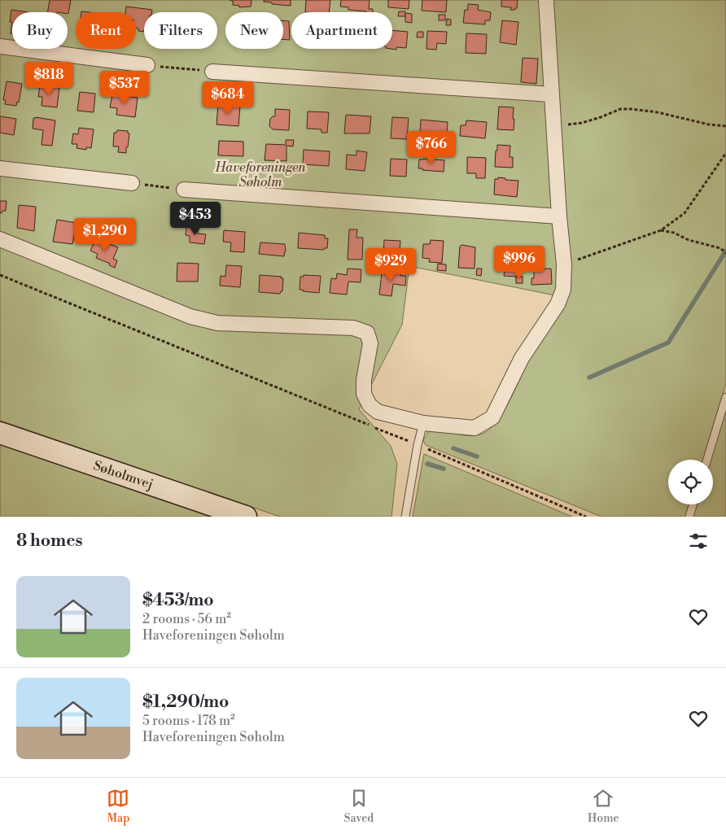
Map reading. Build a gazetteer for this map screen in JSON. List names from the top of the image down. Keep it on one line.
{"streets":{"street":["Søholmvej"]},"parks":["Haveforeningen Søholm"],"page":{"chip":["Buy","Rent","Filters","New","Apartment"],"price":["$818","$537","$684","$766","$453","$1,290","$996","$929"],"heading":"8 homes","list":[{"name":"$453/mo","note":"2 rooms · 56 m² · Haveforeningen Søholm"},{"name":"$1,290/mo","note":"5 rooms · 178 m² · Haveforeningen Søholm"}],"tabs":["Map","Saved","Home"]}}
